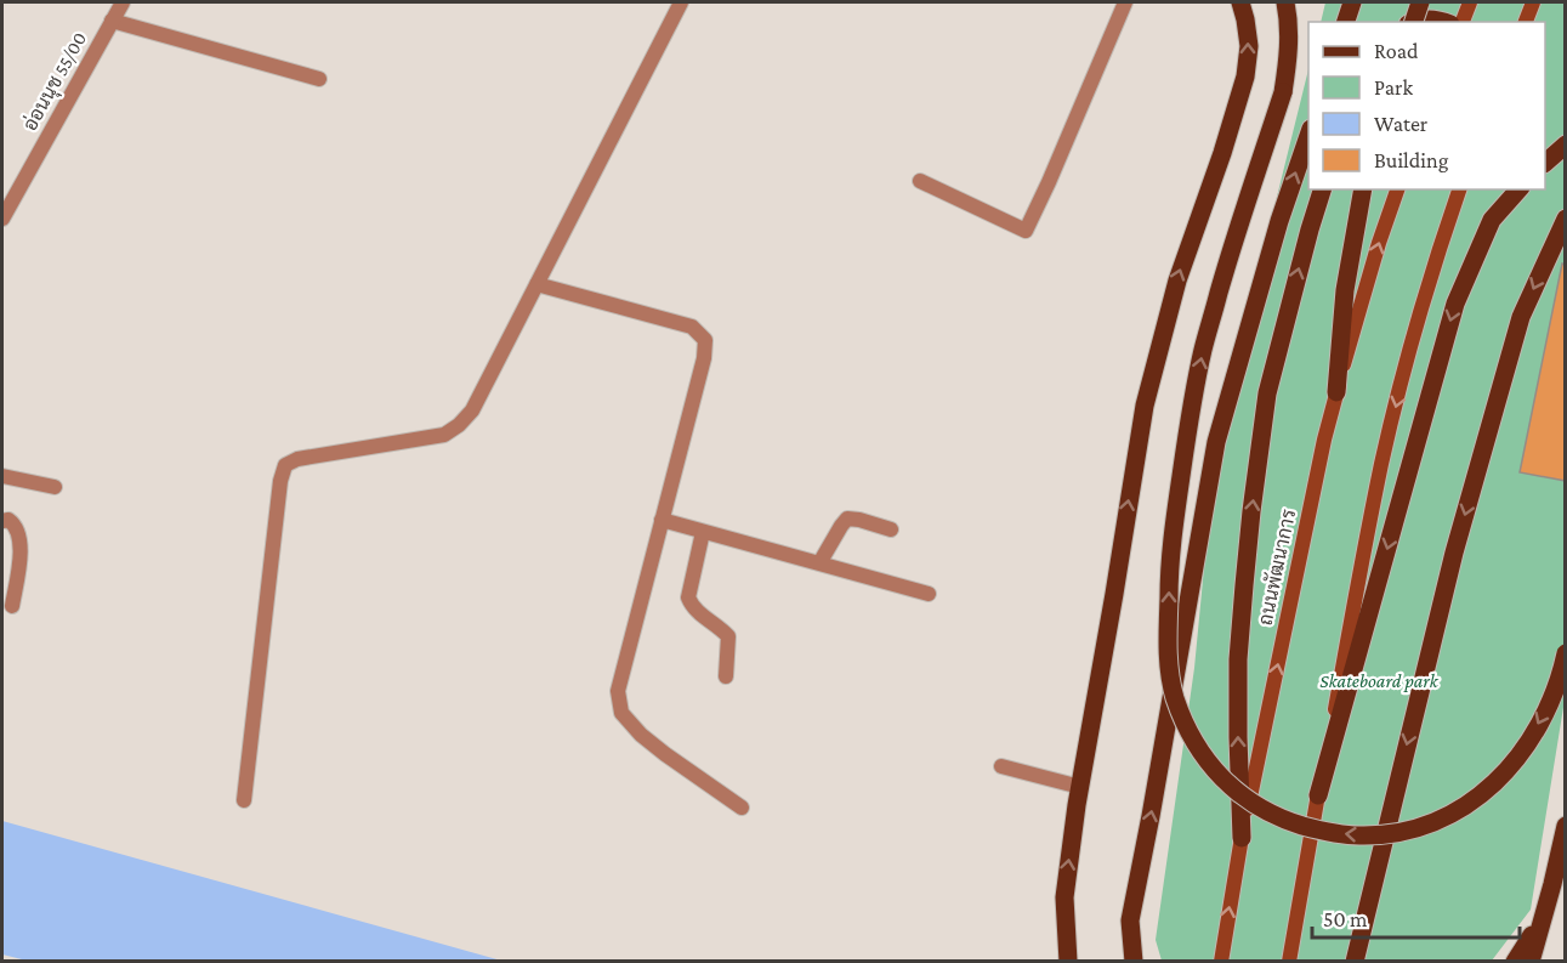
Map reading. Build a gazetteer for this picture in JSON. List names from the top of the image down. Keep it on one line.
{"streets":{"main road":["ถนนพัฒนาการ"],"street":["อ่อนนุช 55/00"]},"parks":["Skateboard park"],"legend":["Road","Park","Water","Building"],"scale_bar":"50 m"}
